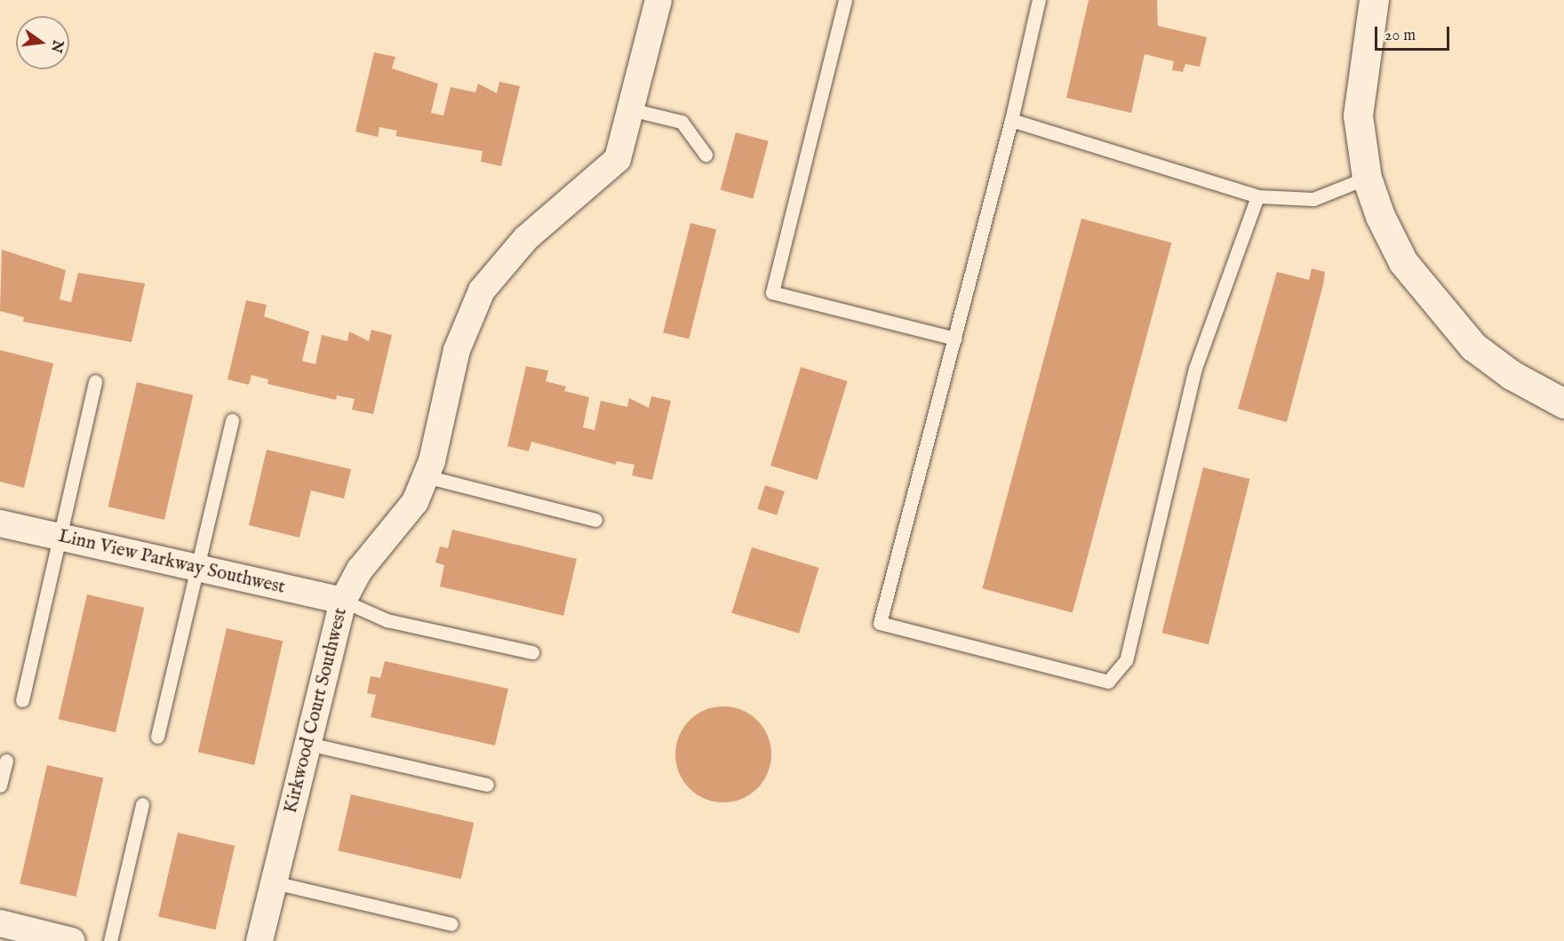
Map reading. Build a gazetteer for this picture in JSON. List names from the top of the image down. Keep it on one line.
{"streets":{"street":["Linn View Parkway Southwest","Kirkwood Court Southwest"]},"crossings":[["Linn View Parkway Southwest","Kirkwood Court Southwest"]],"scale_bar":"20 m","north":"right"}
